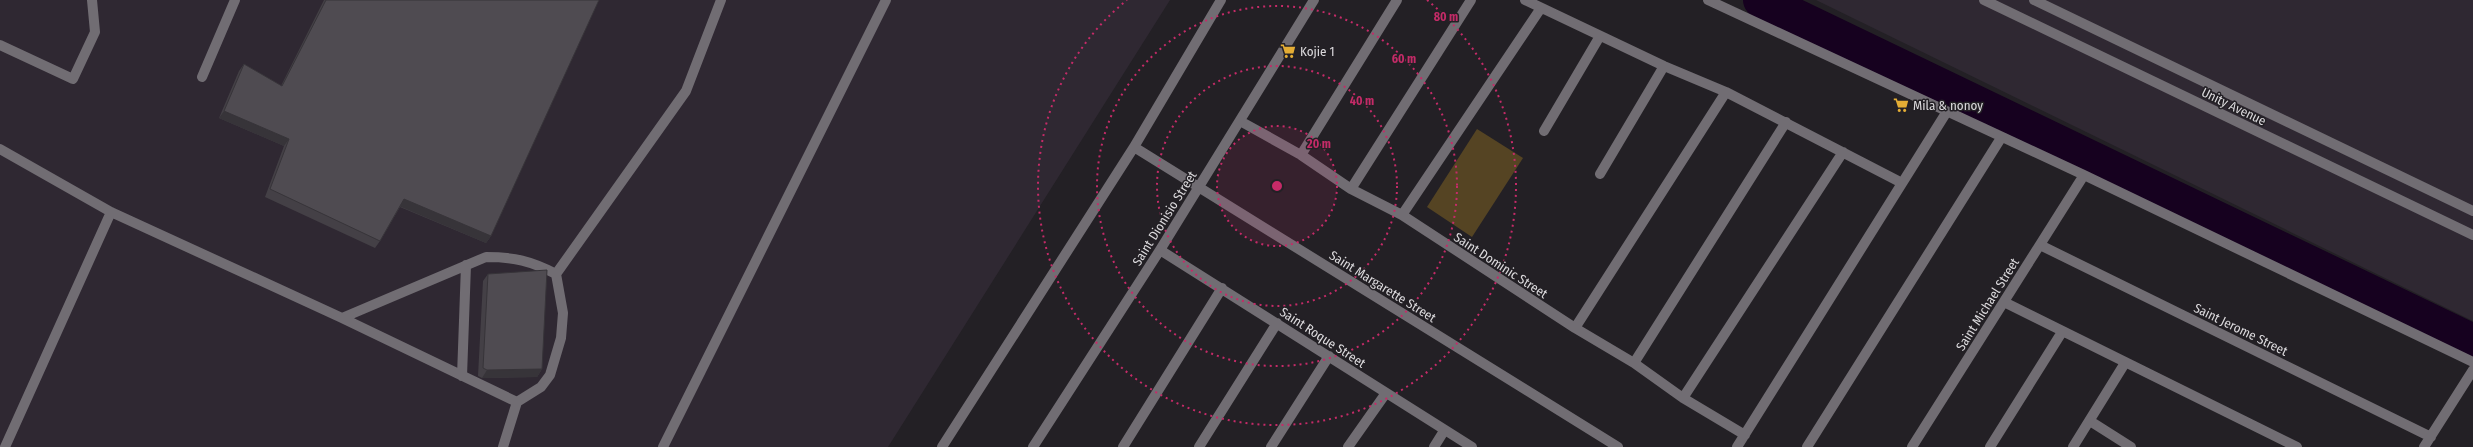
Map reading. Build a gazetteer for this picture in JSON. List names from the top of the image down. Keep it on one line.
{"streets":{"street":["Unity Avenue","Saint Dionisio Street","Saint Dominic Street","Saint Margarette Street","Saint Michael Street","Saint Jerome Street","Saint Roque Street"]},"crossings":[["Saint Dionisio Street","Saint Dominic Street"],["Saint Dionisio Street","Saint Margarette Street"],["Saint Dionisio Street","Saint Roque Street"],["Saint Michael Street","Saint Jerome Street"]],"places":{"supermarket":["Kojie 1","Mila & nonoy"]},"rings":["80 m","60 m","40 m","20 m"]}
